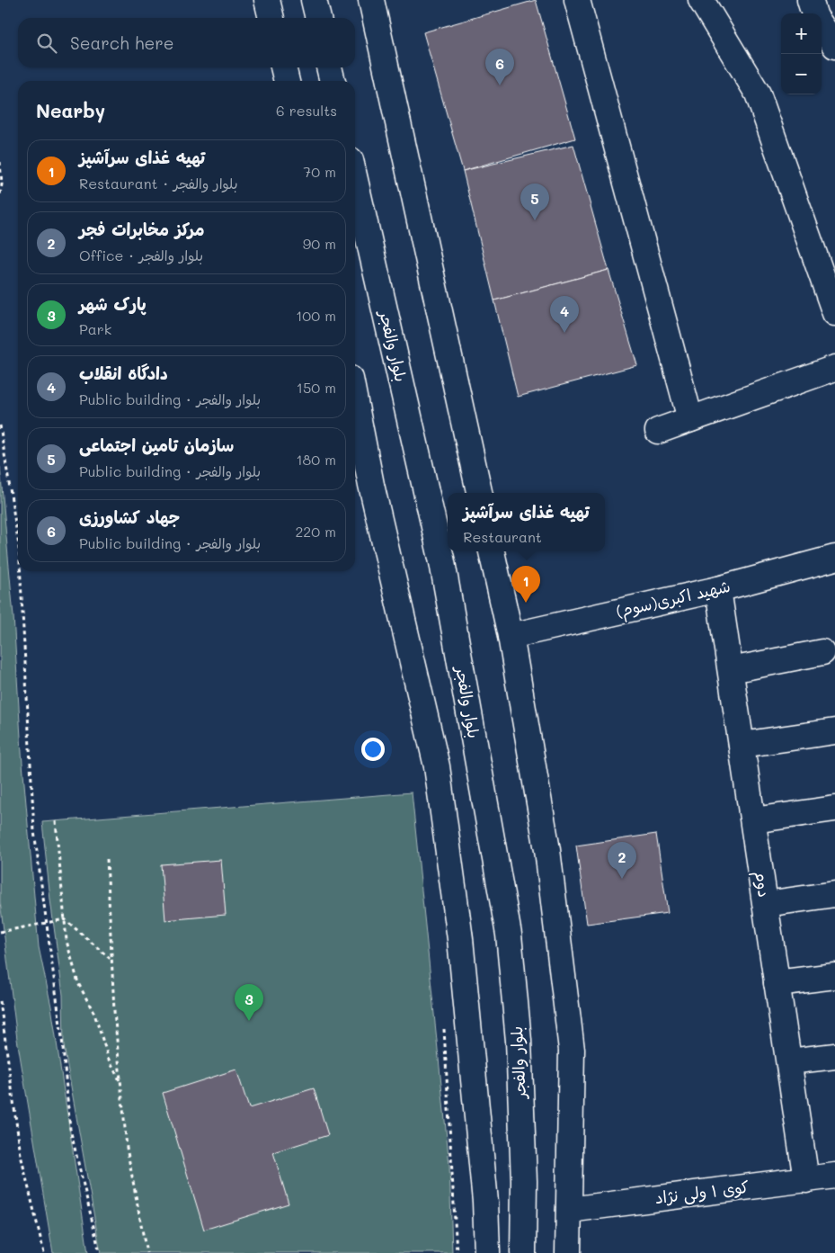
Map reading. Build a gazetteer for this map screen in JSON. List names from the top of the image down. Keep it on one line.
{"streets":{"main road":["بلوار والفجر","شهید اکبری(سوم)","دوم","کوی ۱ ولی نژاد"]},"crossings":[["شهید اکبری(سوم)","دوم"],["دوم","کوی ۱ ولی نژاد"]],"page":{"map_buttons":["+","−"],"search":"Search here","pins":["6","5","4","1","2","3"],"heading":["Nearby","6 results"],"list":[{"mark":"1","name":"تهیه غذای سرآشپز","note":"Restaurant · بلوار والفجر","value":"70 m"},{"mark":"2","name":"مرکز مخابرات فجر","note":"Office · بلوار والفجر","value":"90 m"},{"mark":"3","name":"پارک شهر","note":"Park","value":"100 m"},{"mark":"4","name":"دادگاه انقلاب","note":"Public building · بلوار والفجر","value":"150 m"},{"mark":"5","name":"سازمان تامین اجتماعی","note":"Public building · بلوار والفجر","value":"180 m"},{"mark":"6","name":"جهاد کشاورزی","note":"Public building · بلوار والفجر","value":"220 m"}],"popup":["تهیه غذای سرآشپز","Restaurant"]}}
